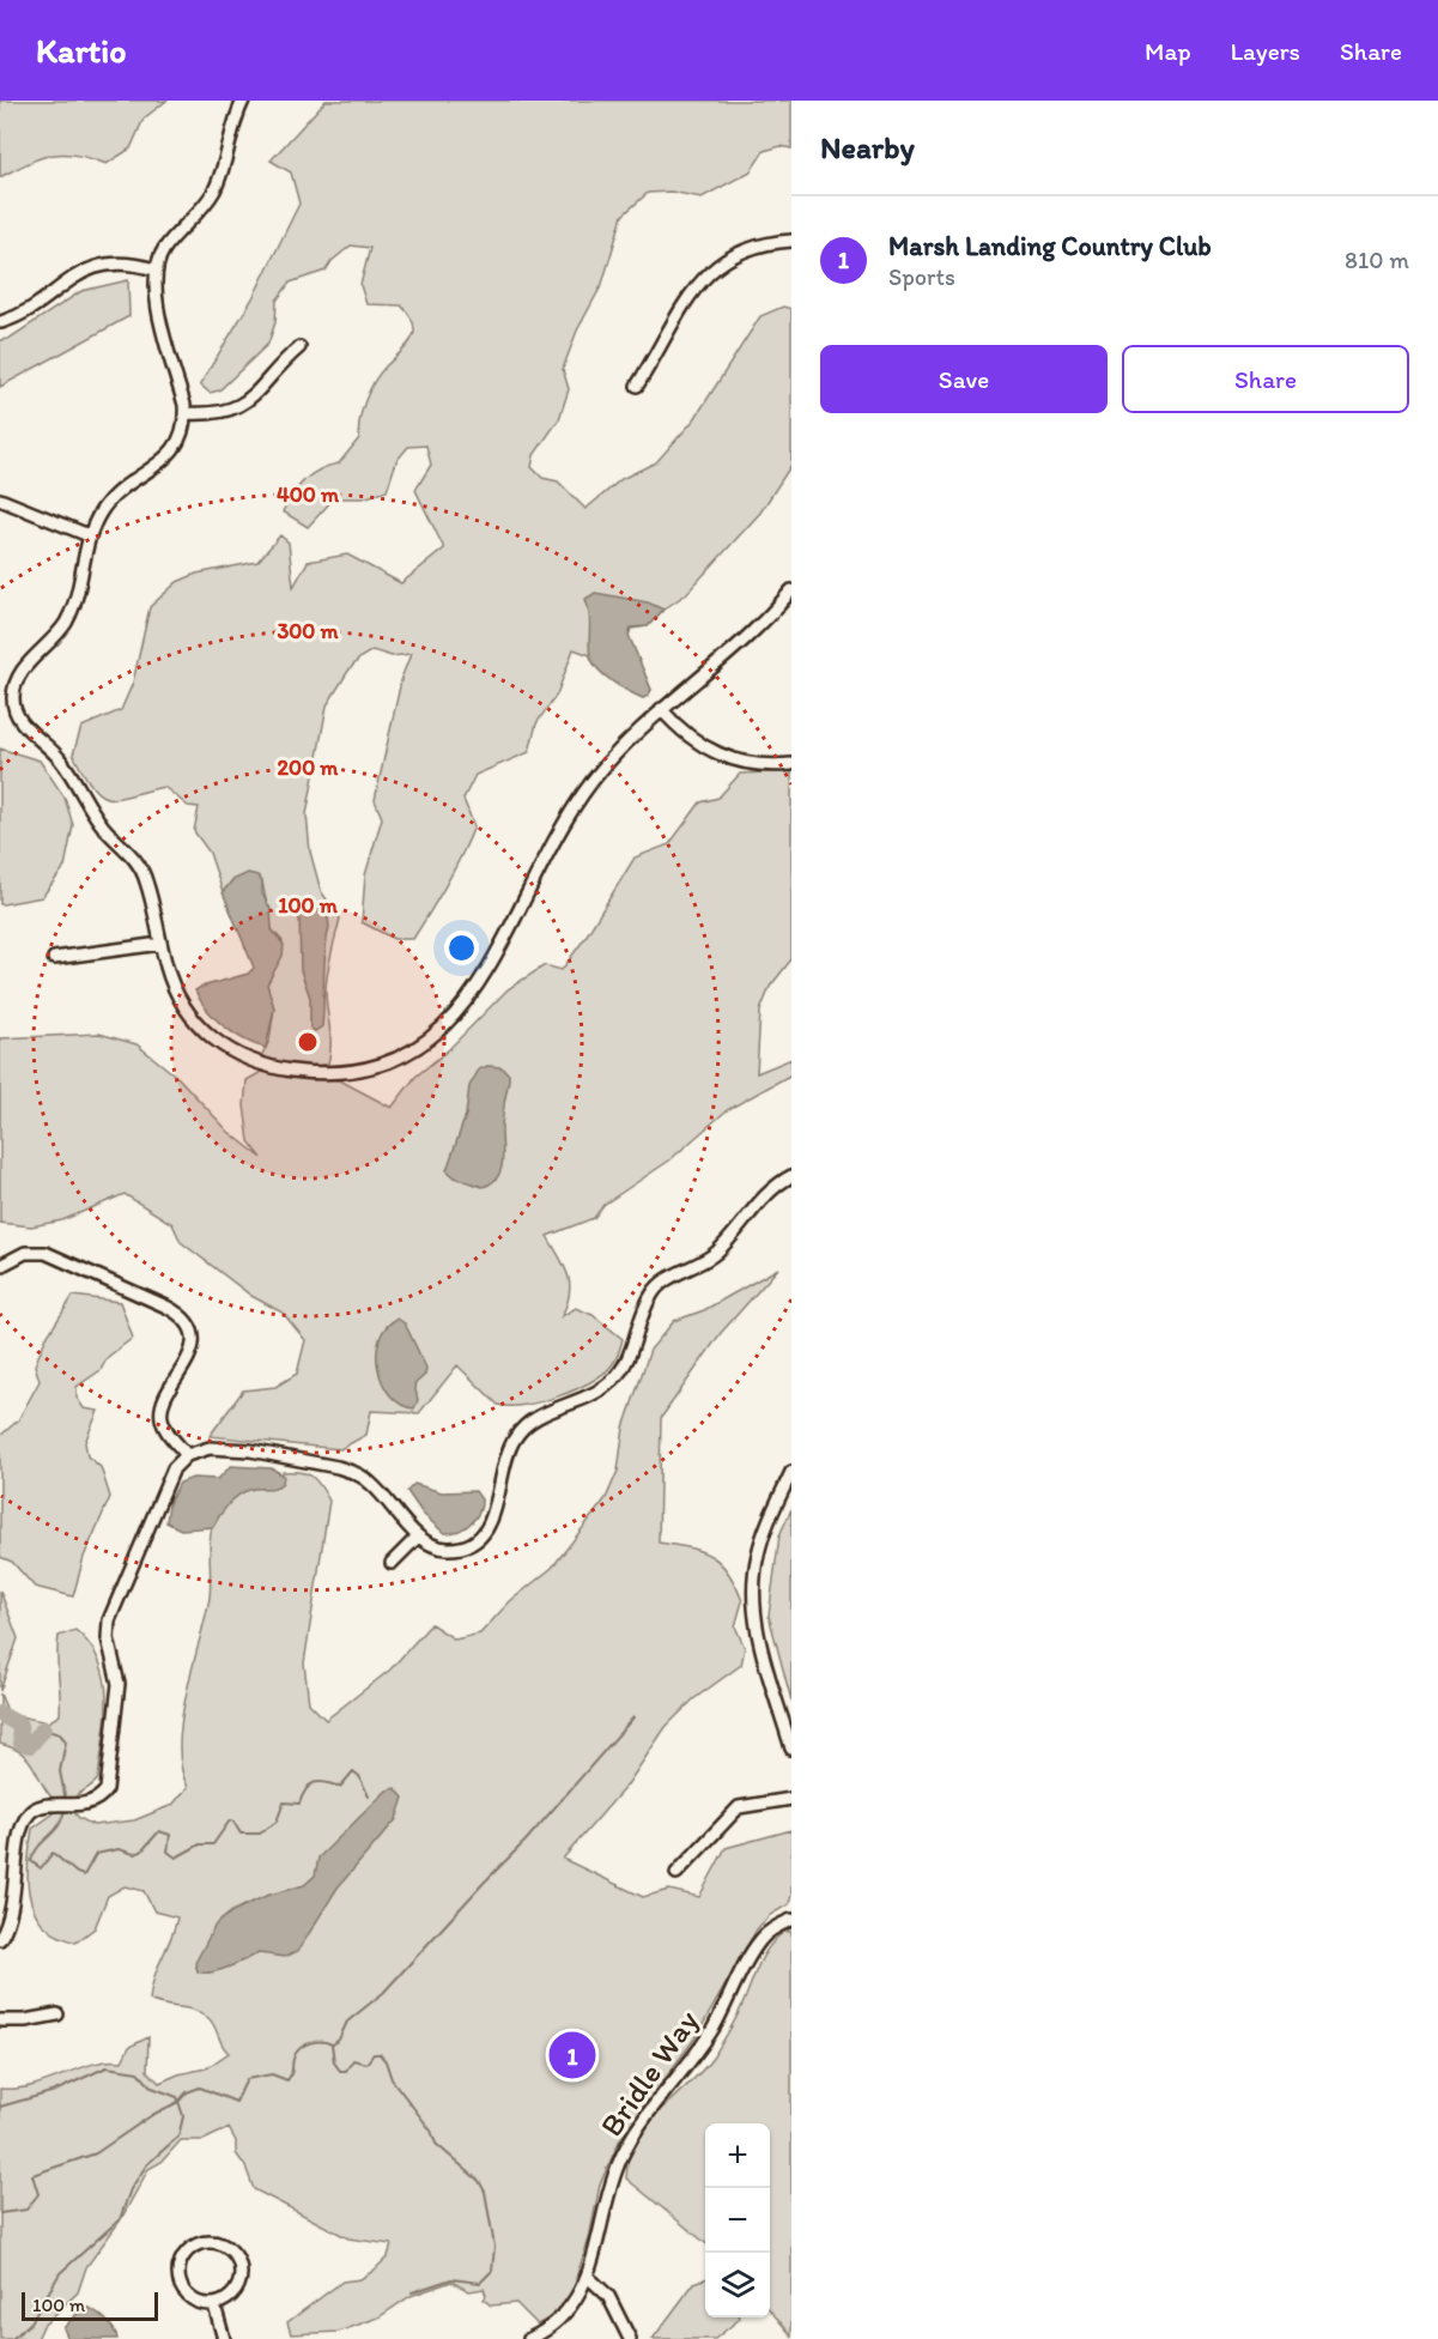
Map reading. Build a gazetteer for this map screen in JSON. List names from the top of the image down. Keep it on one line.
{"streets":{"street":["Bridle Way"]},"scale_bar":"100 m","page":{"header":"Kartio","nav":["Map","Layers","Share"],"heading":"Nearby","list":[{"mark":"1","name":"Marsh Landing Country Club","note":"Sports","value":"810 m"}],"buttons":["Save","Share"],"pins":"1","map_buttons":["+","−"],"scale":"100 m"},"rings":["400 m","300 m","200 m","100 m"]}
